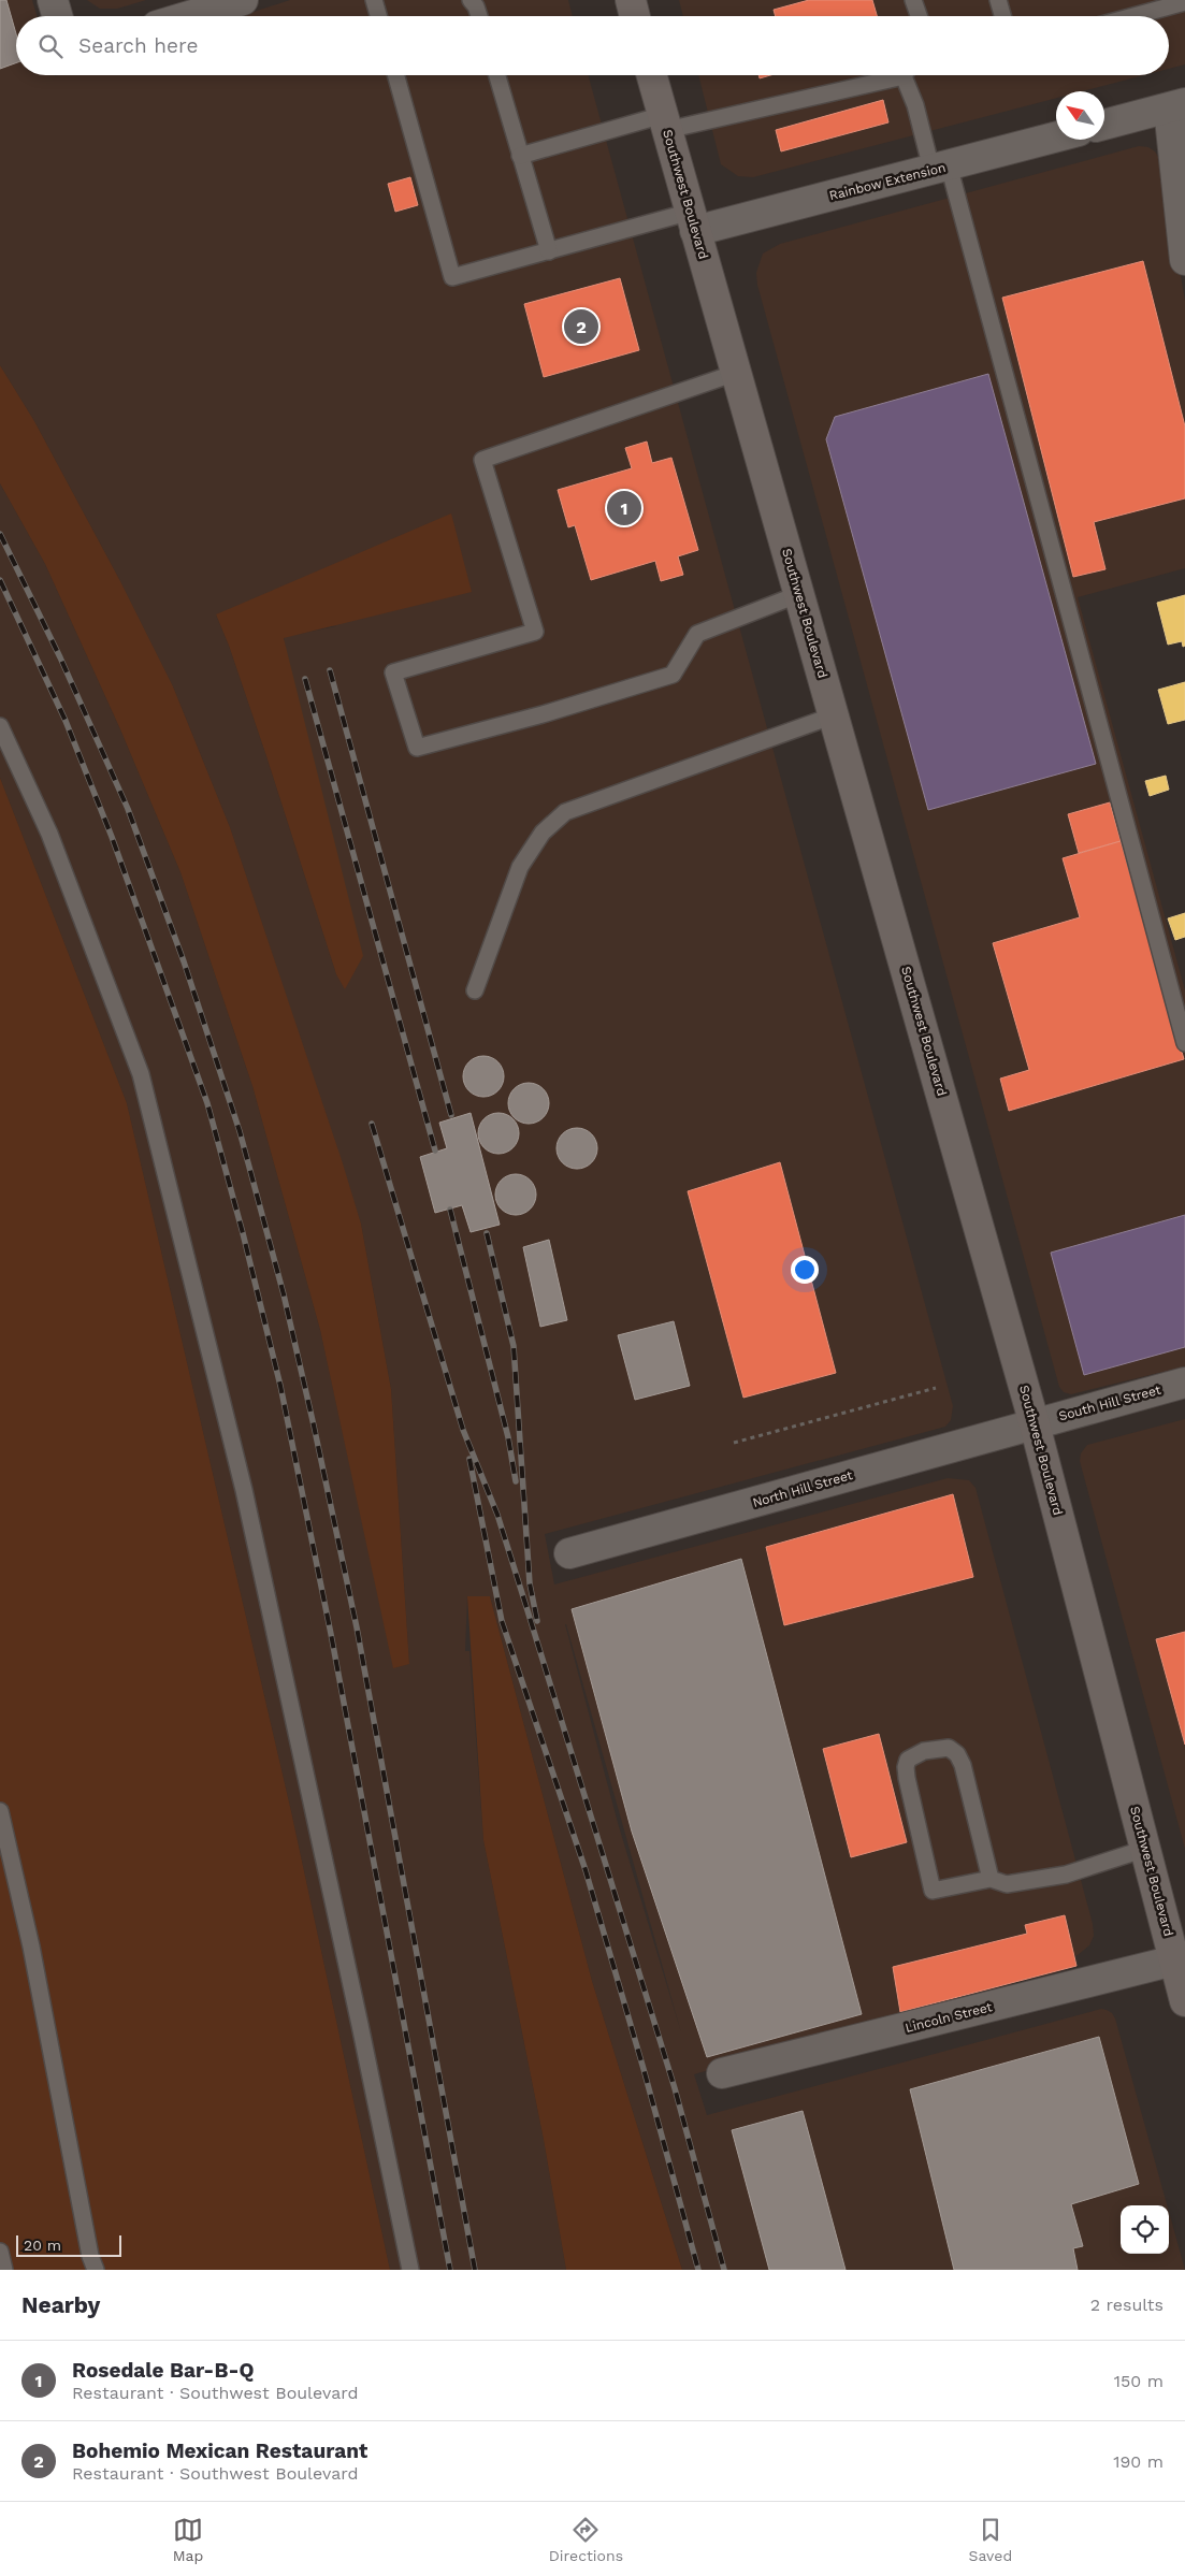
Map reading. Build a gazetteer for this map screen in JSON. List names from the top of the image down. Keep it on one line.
{"streets":{"main road":["Southwest Boulevard"],"street":["Rainbow Extension","South Hill Street","North Hill Street","Lincoln Street"]},"crossings":[["Rainbow Extension","Southwest Boulevard"],["Southwest Boulevard","South Hill Street"],["Southwest Boulevard","North Hill Street"],["Southwest Boulevard","Lincoln Street"],["South Hill Street","North Hill Street"]],"scale_bar":"20 m","north":"top left","page":{"search":"Search here","pins":["2","1"],"scale":"20 m","heading":["Nearby","2 results"],"list":[{"mark":"1","name":"Rosedale Bar-B-Q","note":"Restaurant · Southwest Boulevard","value":"150 m"},{"mark":"2","name":"Bohemio Mexican Restaurant","note":"Restaurant · Southwest Boulevard","value":"190 m"}],"nav":["Map","Directions","Saved"]}}
